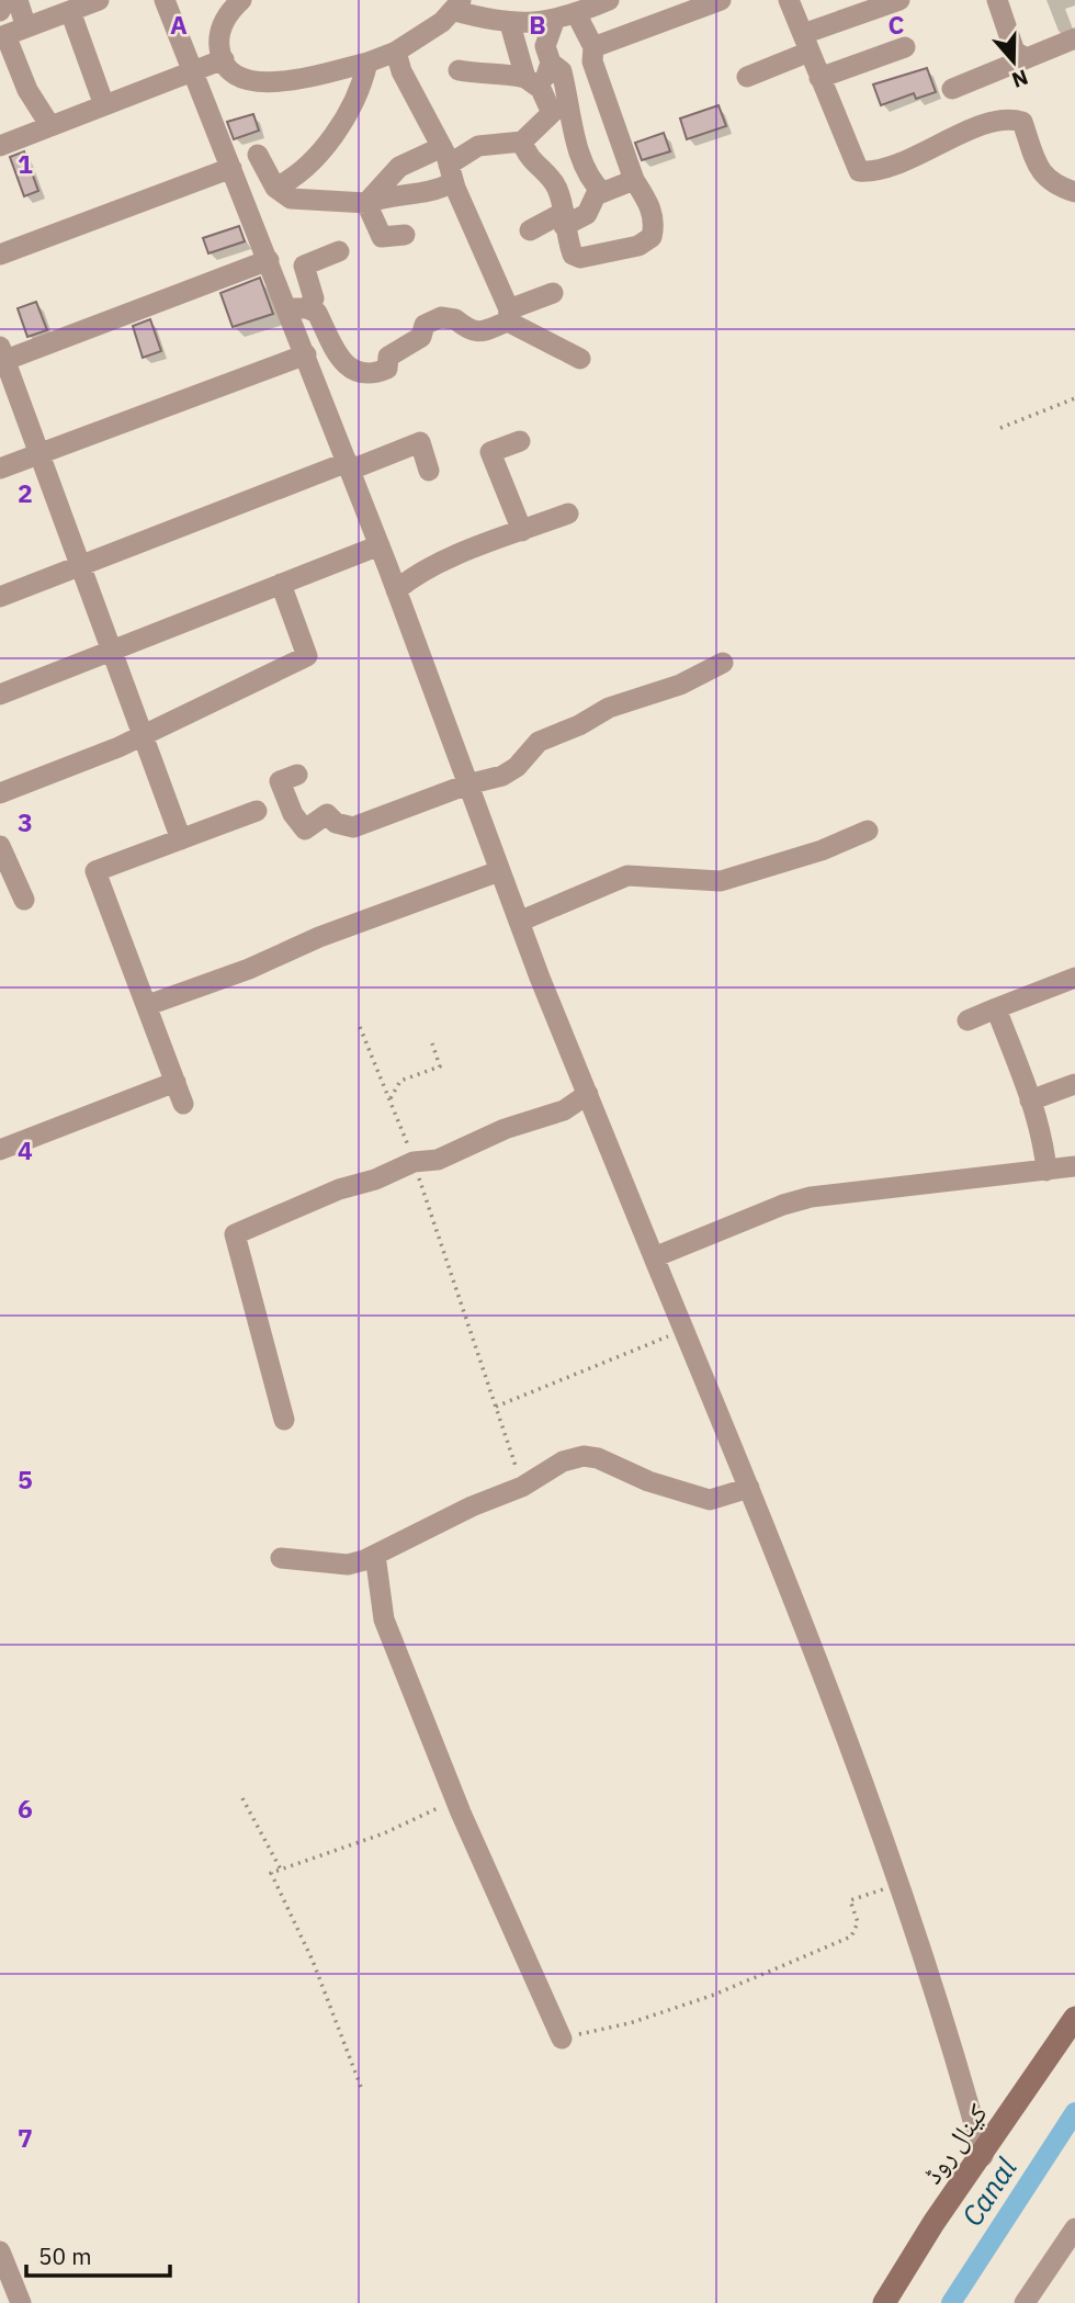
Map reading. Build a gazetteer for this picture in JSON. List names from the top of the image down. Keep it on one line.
{"streets":{"street":["کینال روڈ"]},"water":["Canal"],"scale_bar":"50 m","north":"bottom","grid":{"columns":["A","B","C"],"rows":["1","2","3","4","5","6","7"]}}
